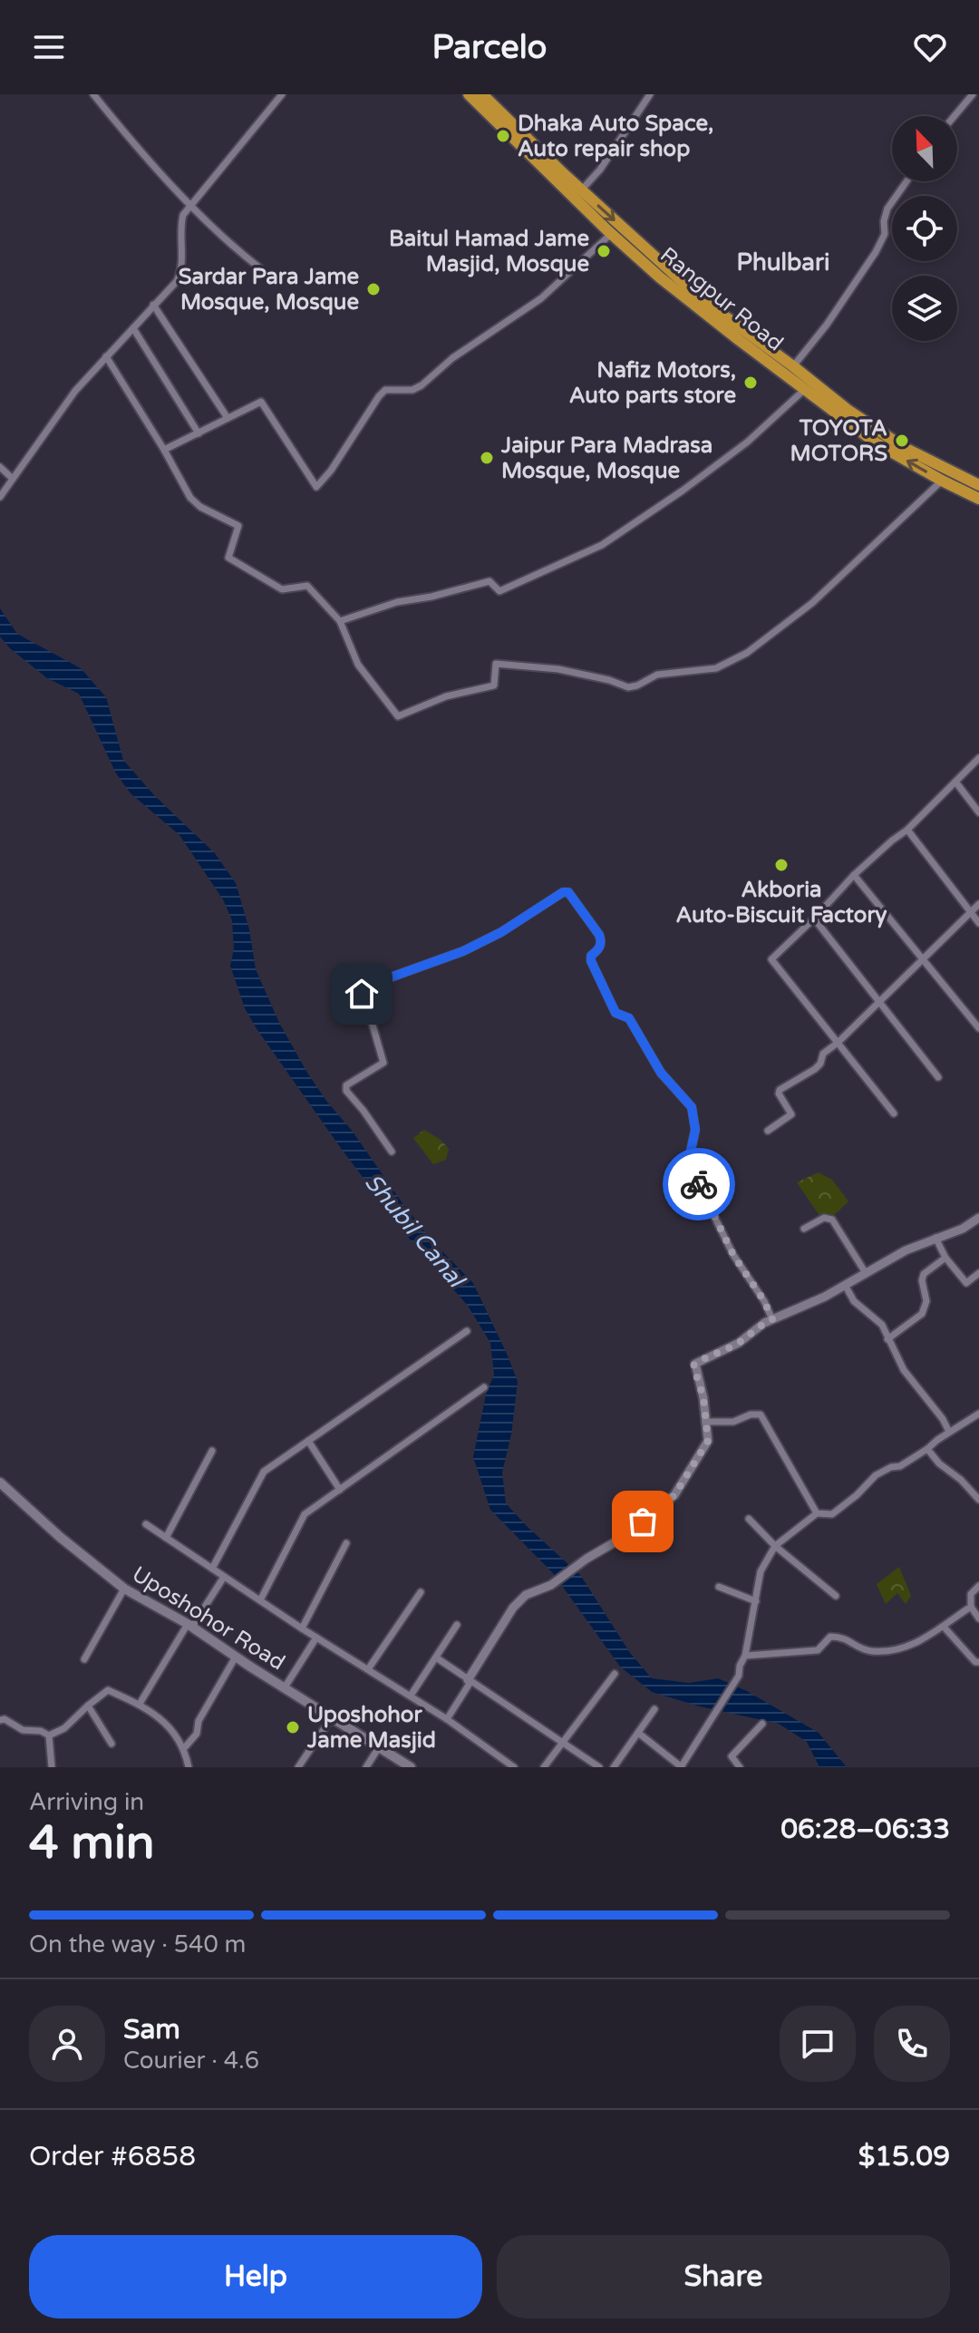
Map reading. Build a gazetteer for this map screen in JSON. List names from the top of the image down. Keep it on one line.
{"streets":{"highway":["Rangpur Road"],"main road":["Uposhohor Road"]},"districts":["Phulbari"],"water":["Shubil Canal"],"places":["Dhaka Auto Space, Auto repair shop","Baitul Hamad Jame Masjid, Mosque","Sardar Para Jame Mosque, Mosque","Nafiz Motors, Auto parts store","TOYOTA MOTORS","Jaipur Para Madrasa Mosque, Mosque","Akboria Auto-Biscuit Factory","Uposhohor Jame Masjid"],"north":"top left","page":{"header":"Parcelo","heading":["4 min","Arriving in","06:28–06:33"],"panel":["Sam","Courier · 4.6","Order #6858","$15.09"],"bar":"On the way · 540 m","buttons":["Help","Share"]}}
